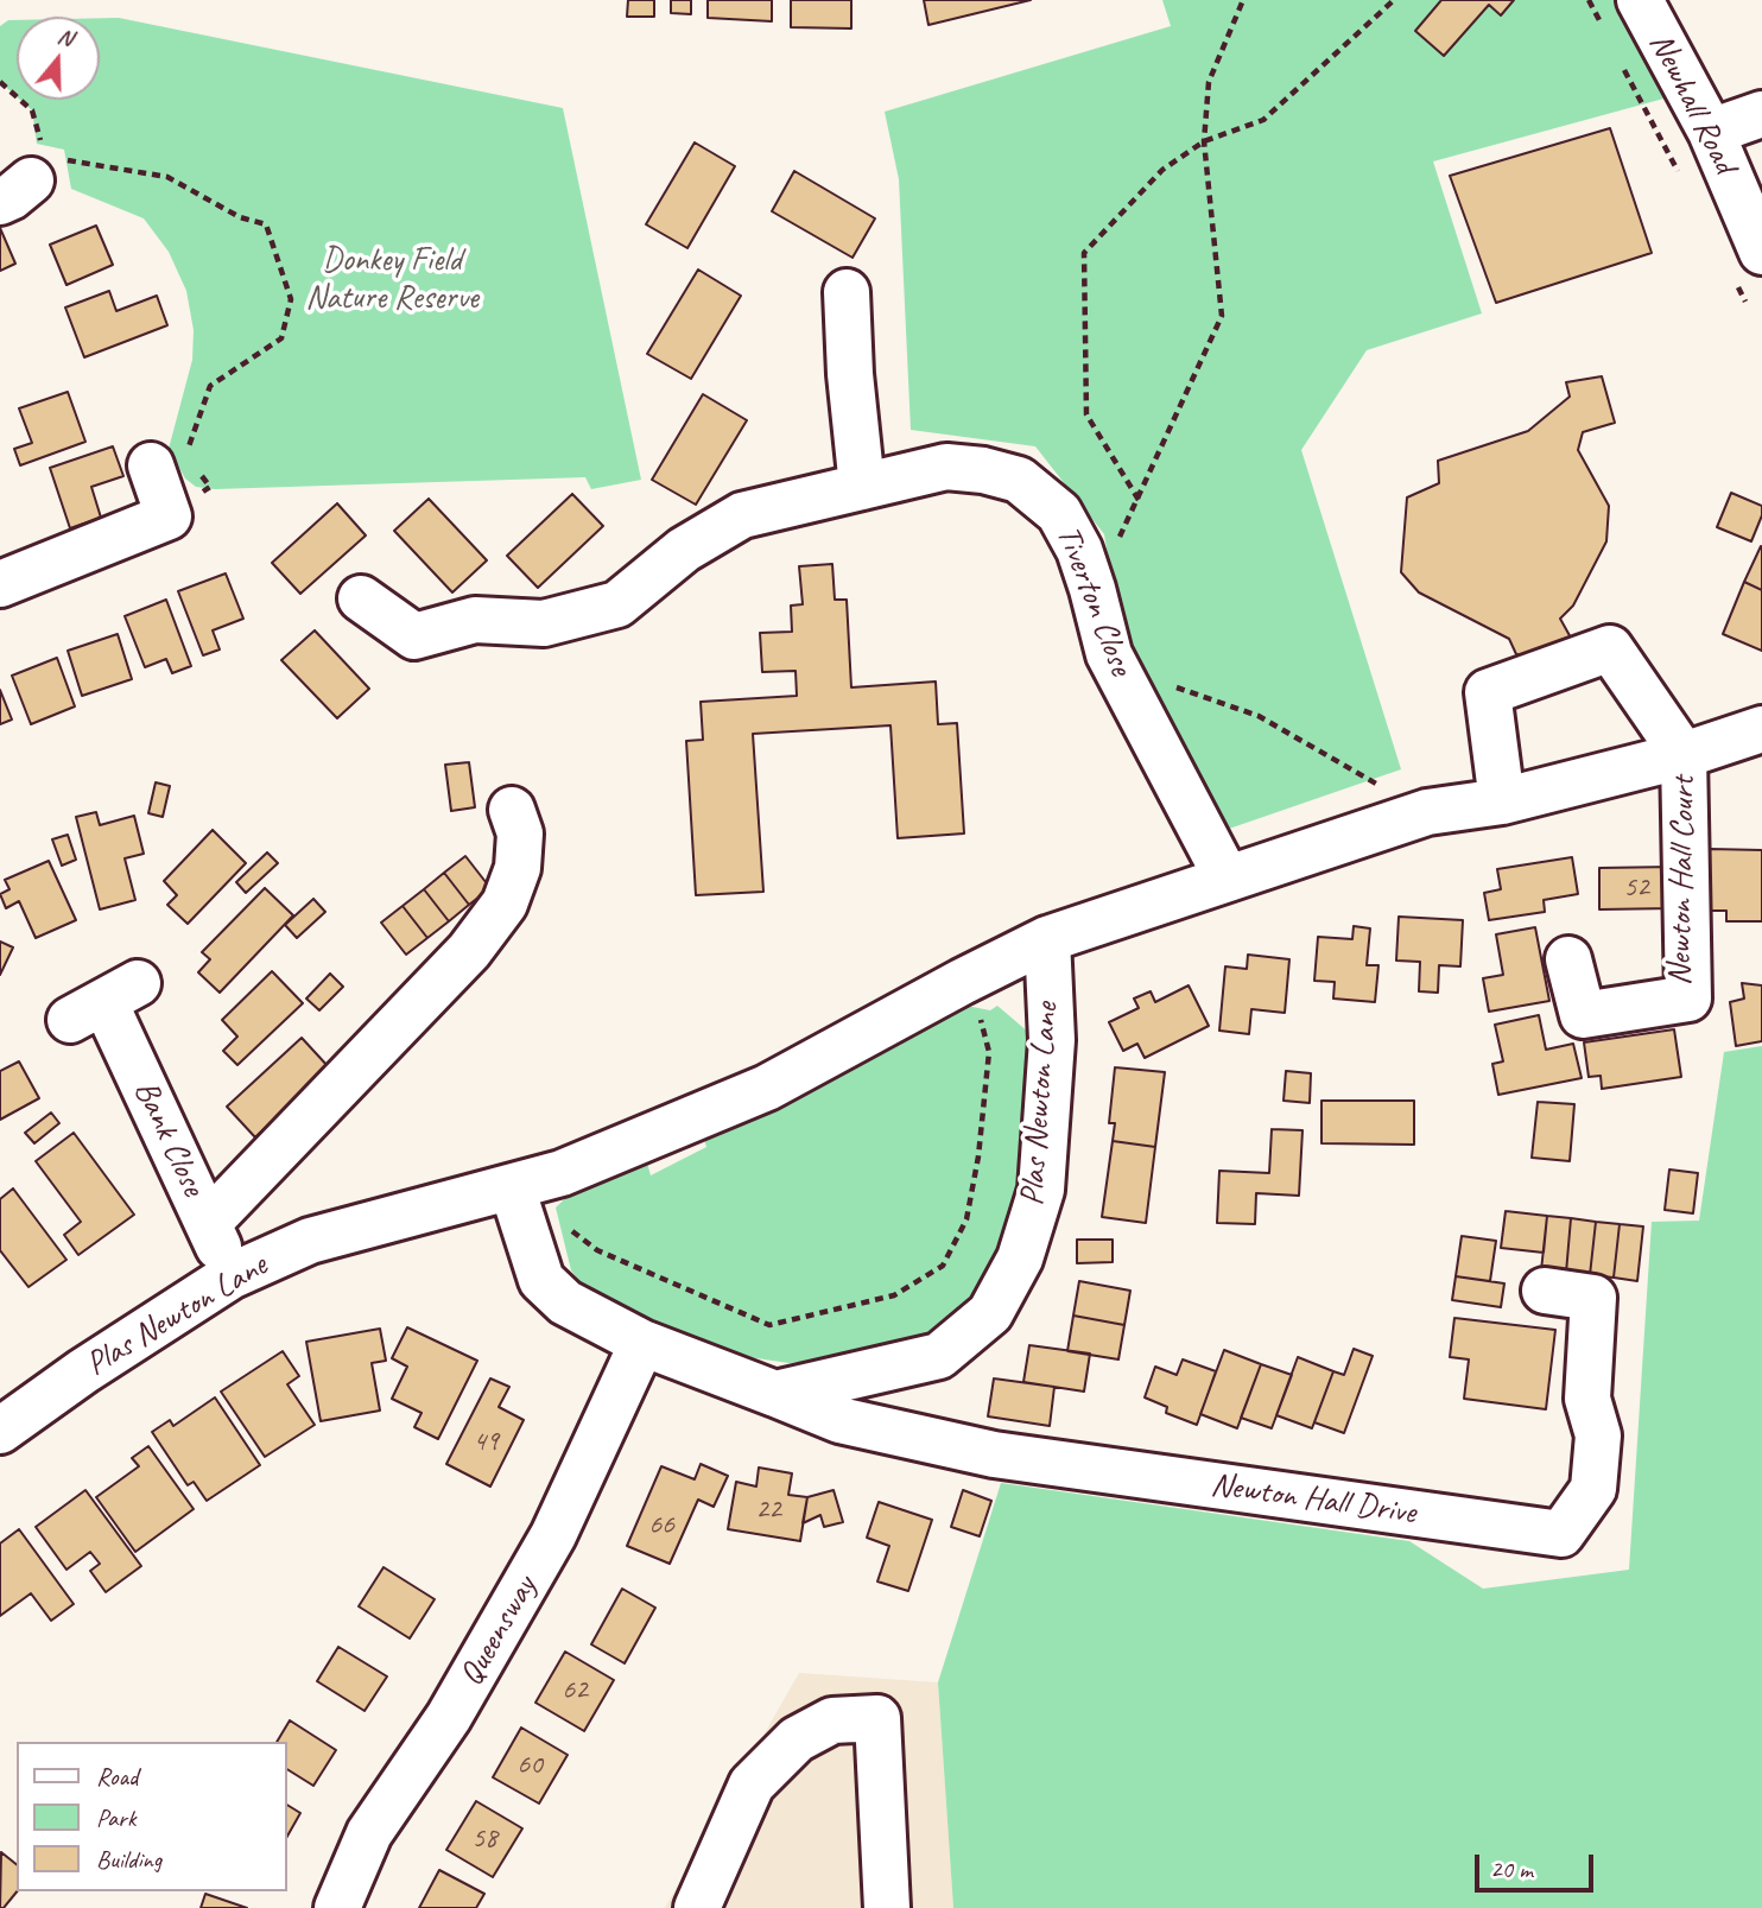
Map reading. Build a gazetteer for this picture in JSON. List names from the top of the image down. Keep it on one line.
{"streets":{"street":["Newhall Road","Tiverton Close","Newton Hall Court","Plas Newton Lane","Bank Close","Newton Hall Drive","Queensway"]},"crossings":[["Tiverton Close","Plas Newton Lane"],["Newton Hall Court","Plas Newton Lane"],["Plas Newton Lane","Bank Close"],["Plas Newton Lane","Newton Hall Drive"]],"parks":["Donkey Field Nature Reserve"],"house_numbers":["52","49","22","66","62","60","58"],"legend":["Road","Park","Building"],"scale_bar":"20 m","north":"top"}
